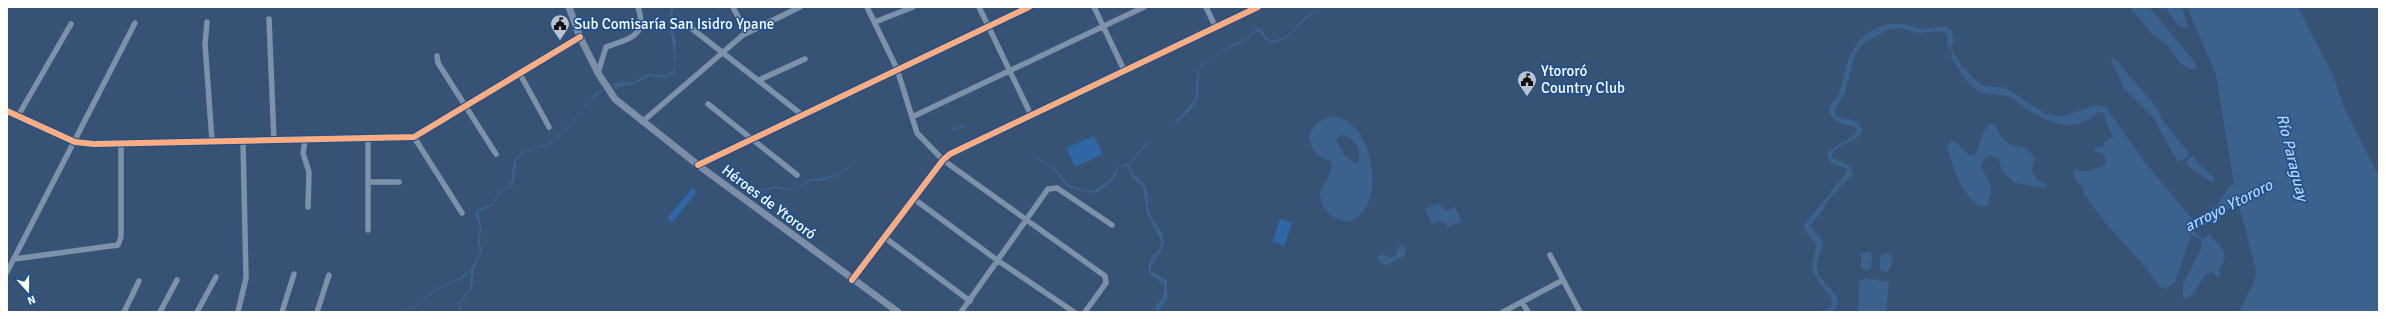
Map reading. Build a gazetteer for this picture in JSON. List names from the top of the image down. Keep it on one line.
{"streets":{"main road":["Héroes de Ytororó"]},"water":["Río Paraguay","arroyo Ytororo"],"places":{"public building":["Sub Comisaría San Isidro Ypane","Ytororó Country Club"]},"north":"bottom"}
